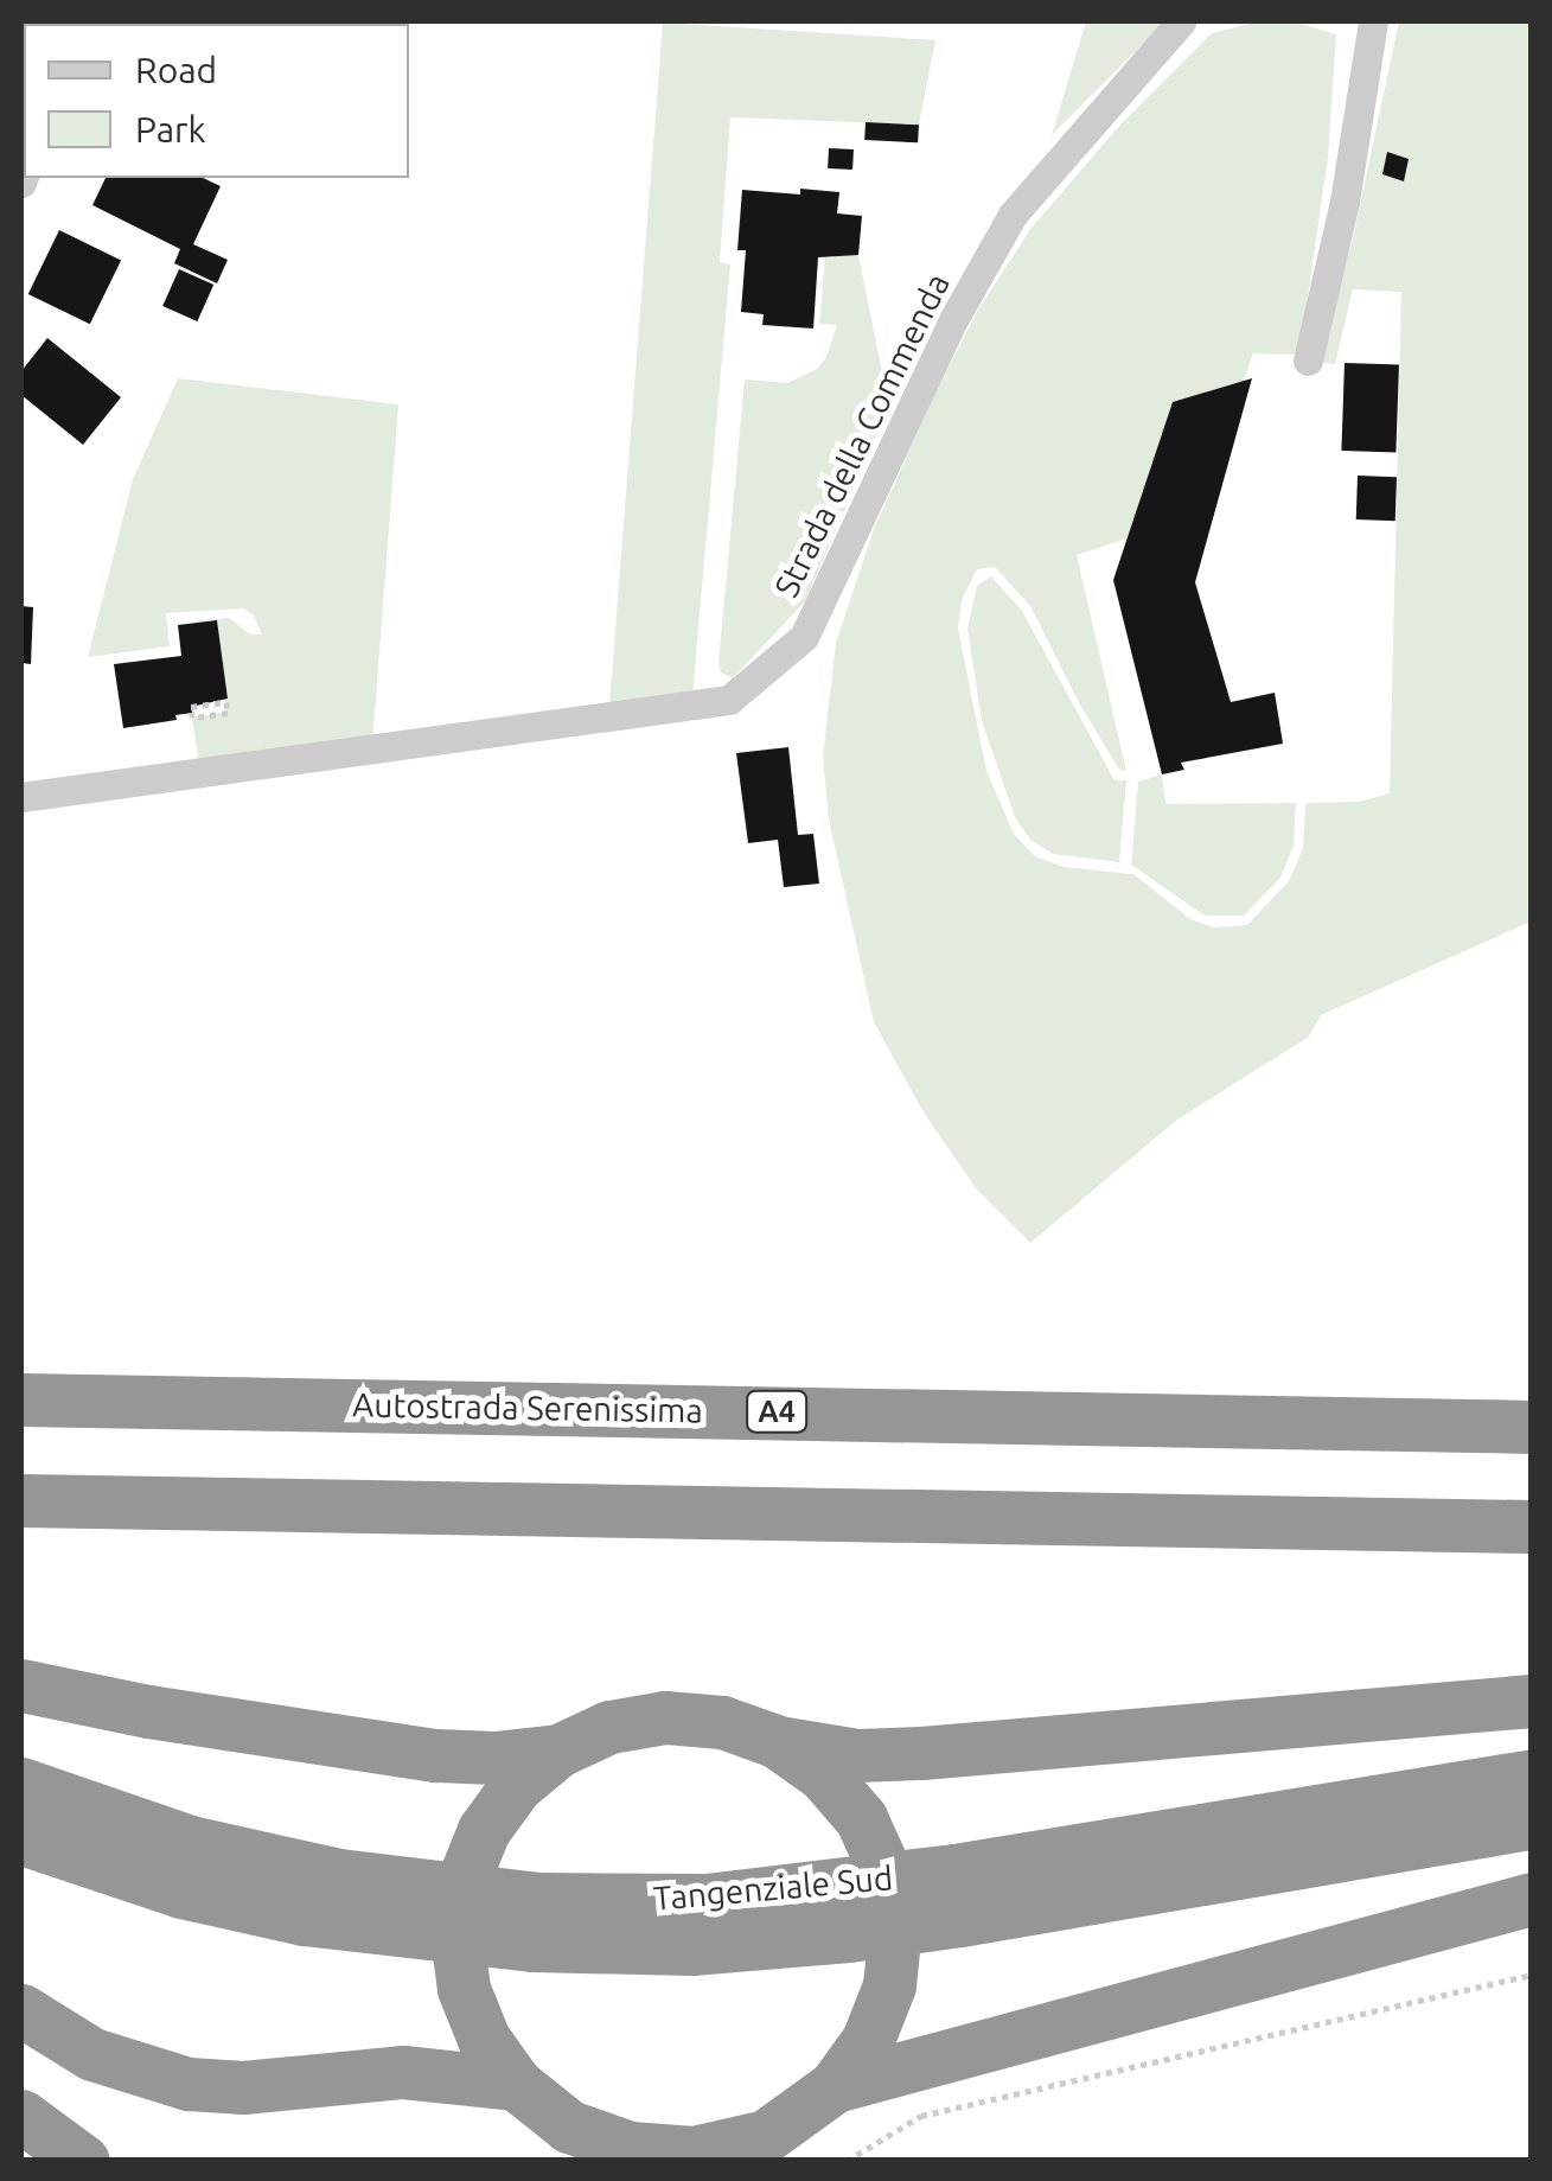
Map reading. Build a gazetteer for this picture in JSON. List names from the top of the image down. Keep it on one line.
{"streets":{"highway":["Autostrada Serenissima","A4","Tangenziale Sud"],"street":["Strada della Commenda"]},"legend":["Road","Park"]}
